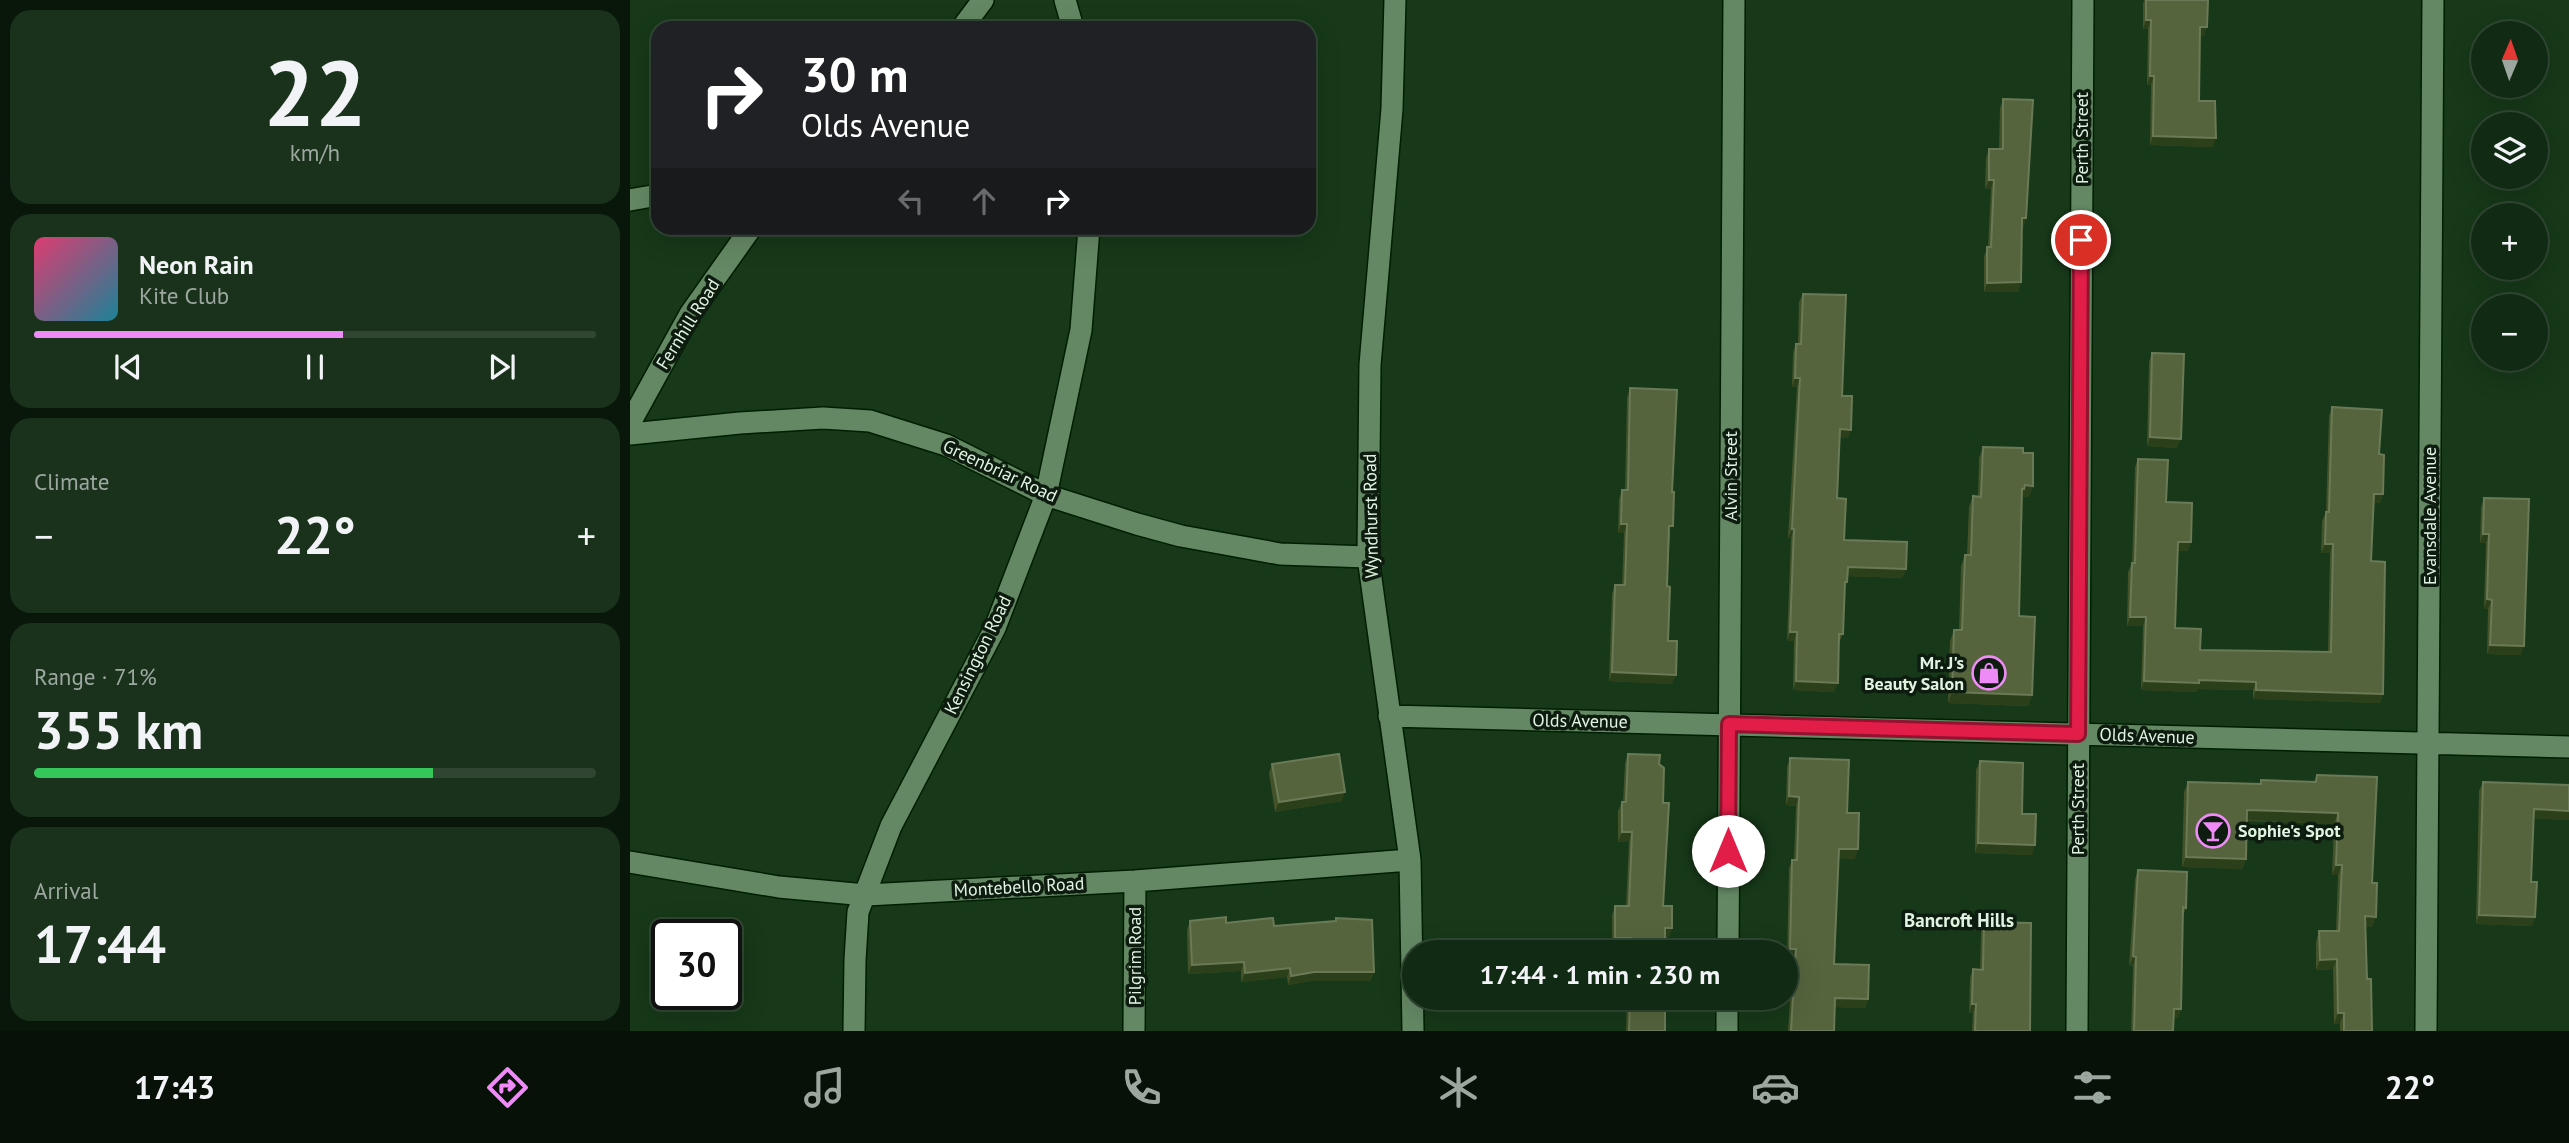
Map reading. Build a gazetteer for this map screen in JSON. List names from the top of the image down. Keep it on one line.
{"streets":{"street":["Perth Street","Fernhill Road","Greenbriar Road","Alvin Street","Wyndhurst Road","Evansdale Avenue","Kensington Road","Olds Avenue","Montebello Road","Pilgrim Road"]},"crossings":[["Perth Street","Olds Avenue"],["Greenbriar Road","Wyndhurst Road"],["Greenbriar Road","Kensington Road"],["Alvin Street","Olds Avenue"],["Wyndhurst Road","Olds Avenue"],["Wyndhurst Road","Montebello Road"],["Evansdale Avenue","Olds Avenue"],["Kensington Road","Montebello Road"],["Montebello Road","Pilgrim Road"]],"districts":["Bancroft Hills"],"places":{"shop":["Mr. J's Beauty Salon"],"bar":["Sophie's Spot"]},"north":"top","page":{"tile":[["22","km/h"],"Climate",["Range · 71%","355 km"],["Arrival","17:44"]],"map_buttons":["+","−"],"turn":["30 m","Olds Avenue"],"song":["Neon Rain","Kite Club"],"heat":["−","22°","+"],"limit":"30","trip":"17:44 · 1 min · 230 m","tabs":["17:43","22°"]}}
